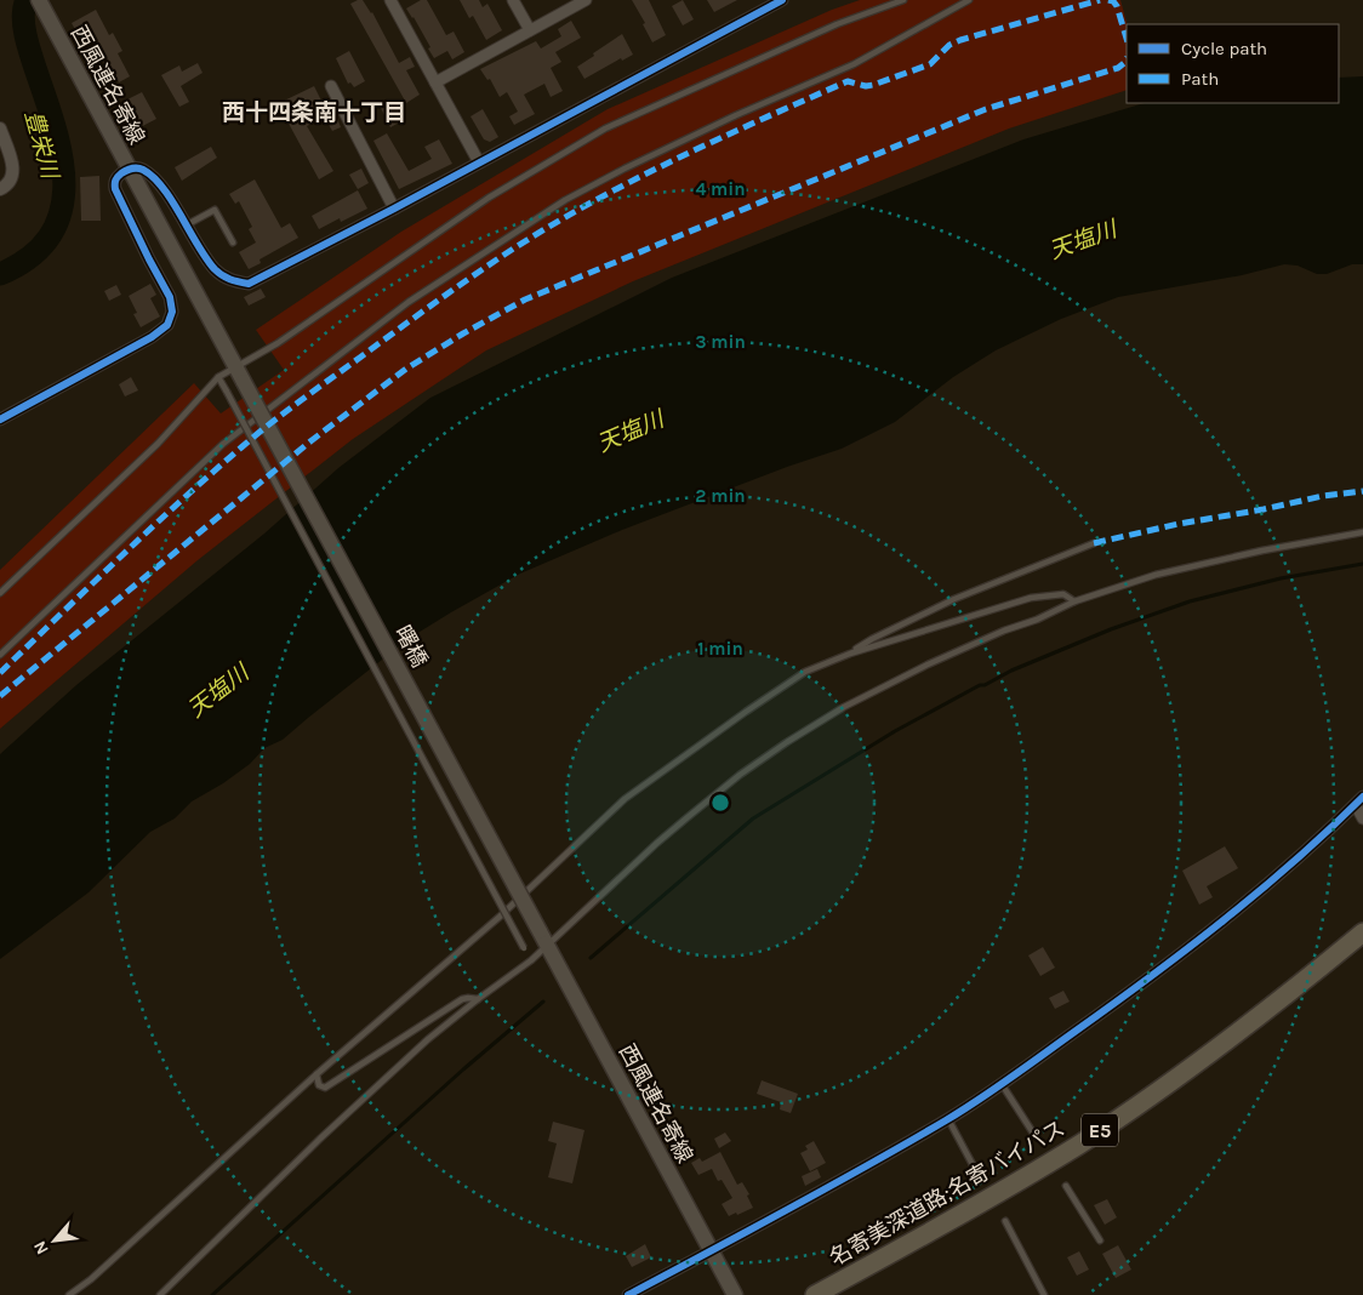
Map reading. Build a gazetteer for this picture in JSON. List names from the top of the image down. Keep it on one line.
{"streets":{"highway":["E5","名寄美深道路;名寄バイパス"],"main road":["西風連名寄線","曙橋"]},"crossings":[["西風連名寄線","曙橋"]],"districts":["西十四条南十丁目"],"water":["豊栄川","天塩川"],"legend":["Cycle path","Path"],"north":"bottom left","rings":["4 min","3 min","2 min","1 min"]}
